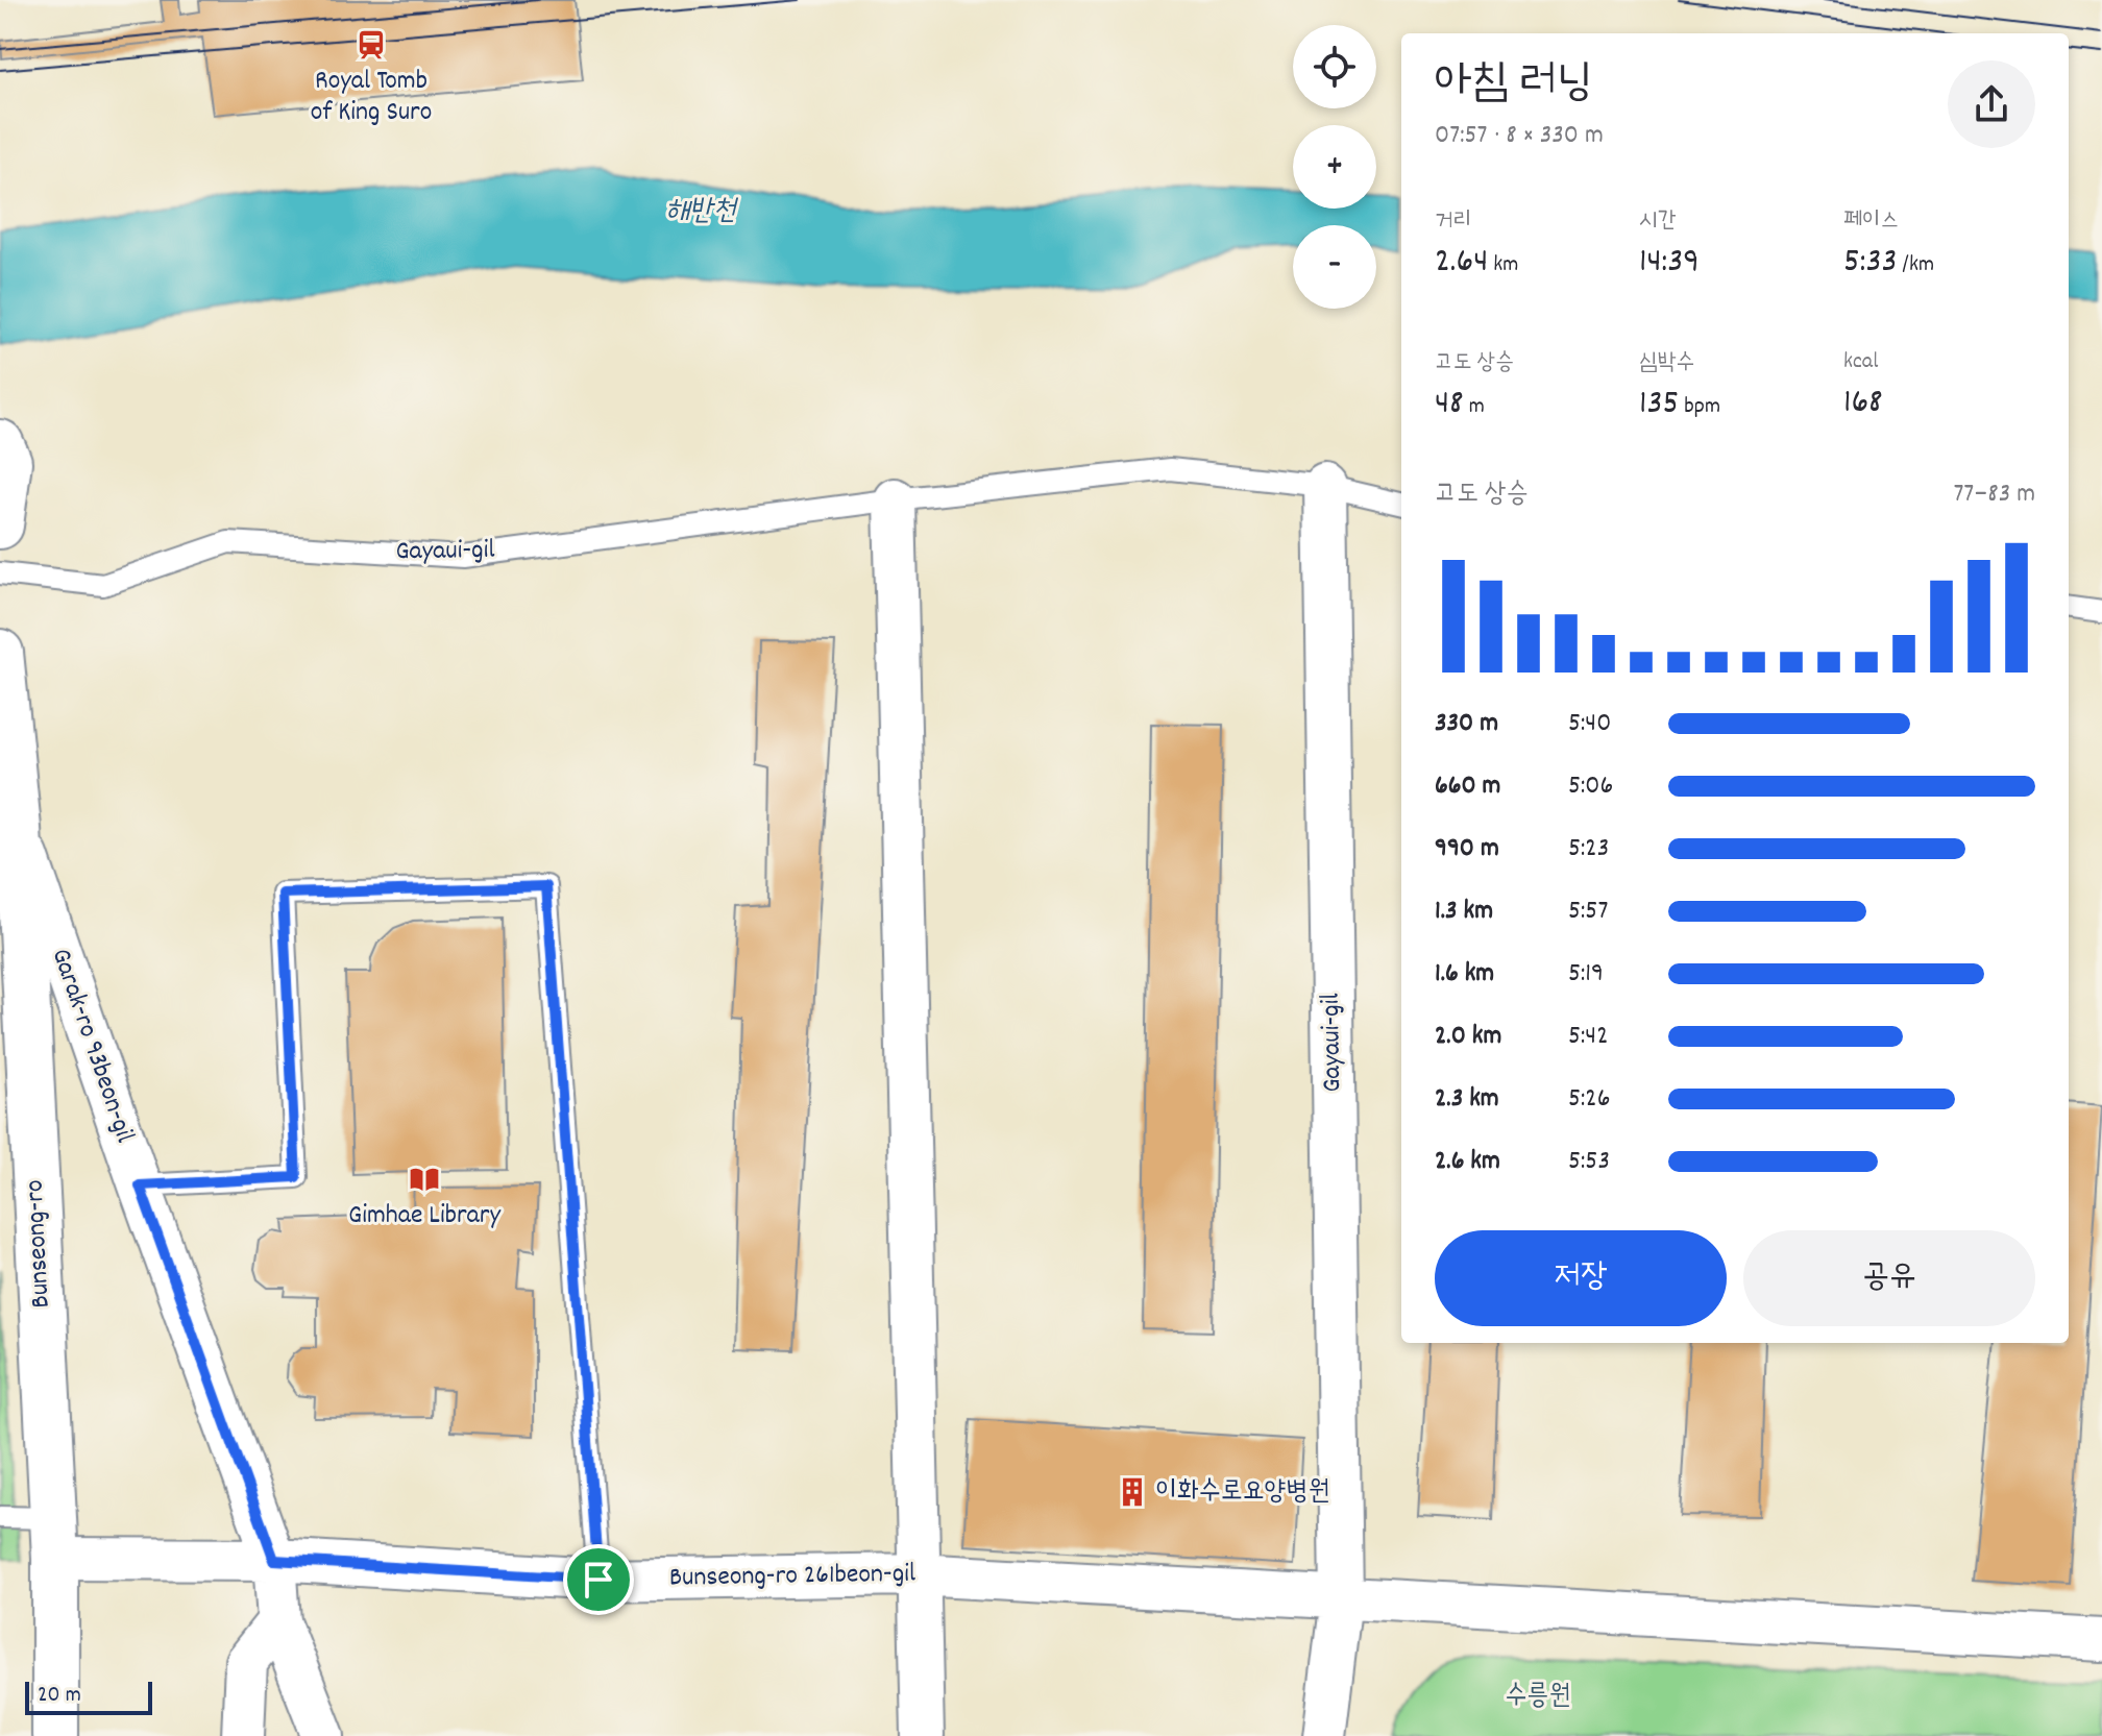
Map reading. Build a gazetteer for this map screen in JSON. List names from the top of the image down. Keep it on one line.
{"streets":{"main road":["Bunseong-ro"],"street":["Gayaui-gil","Garak-ro 93beon-gil","Bunseong-ro 261beon-gil"]},"crossings":[["Gayaui-gil","Bunseong-ro 261beon-gil"],["Garak-ro 93beon-gil","Bunseong-ro"],["Garak-ro 93beon-gil","Bunseong-ro 261beon-gil"],["Bunseong-ro","Bunseong-ro 261beon-gil"]],"water":["해반천"],"parks":["수릉원"],"places":{"station":["Royal Tomb of King Suro"],"library":["Gimhae Library"],"building":["이화수로요양병원"]},"scale_bar":"20 m","page":{"map_buttons":["+","−"],"heading":["아침 러닝","07:57 · 8 × 330 m"],"stats":[["거리","2.64 km"],["시간","14:39"],["페이스","5:33 /km"],["고도 상승","48 m"],["심박수","135 bpm"],["kcal","168"]],"chart":["고도 상승","77–83 m"],"list":[{"name":"330 m","note":"5:40"},{"name":"660 m","note":"5:06"},{"name":"990 m","note":"5:23"},{"name":"1.3 km","note":"5:57"},{"name":"1.6 km","note":"5:19"},{"name":"2.0 km","note":"5:42"},{"name":"2.3 km","note":"5:26"},{"name":"2.6 km","note":"5:53"}],"buttons":["저장","공유"],"scale":"20 m"}}
